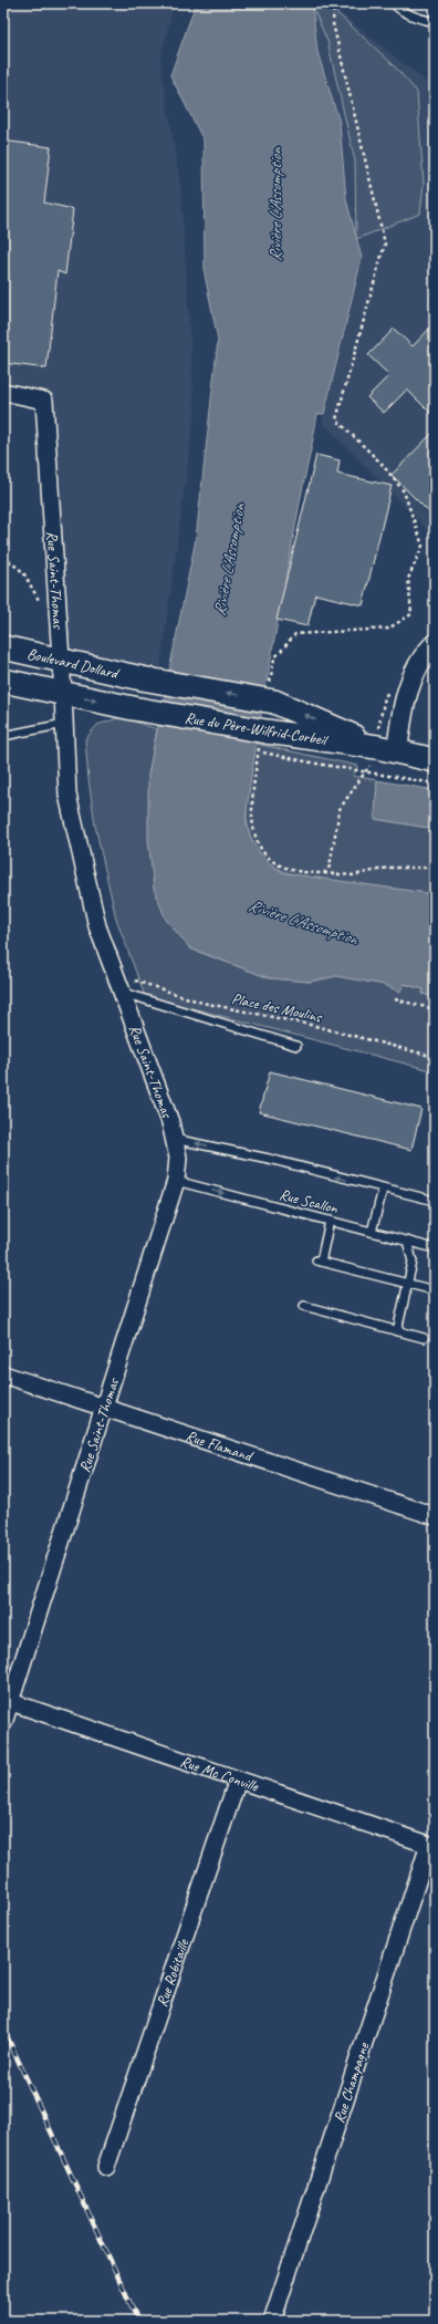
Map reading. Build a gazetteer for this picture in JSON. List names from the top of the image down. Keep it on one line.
{"streets":{"main road":["Boulevard Dollard","Rue du Père-Wilfrid-Corbeil"],"street":["Rue Saint-Thomas","Rue Flamand","Rue Mc Conville","Rue Robitaille","Rue Champagne"],"lane":["Rue Scallon"],"path":["Place des Moulins"]},"crossings":[["Rue Saint-Thomas","Boulevard Dollard"],["Rue Saint-Thomas","Place des Moulins"],["Rue Saint-Thomas","Rue Scallon"],["Rue Saint-Thomas","Rue Flamand"],["Rue Saint-Thomas","Rue Mc Conville"],["Boulevard Dollard","Rue du Père-Wilfrid-Corbeil"],["Rue Mc Conville","Rue Robitaille"],["Rue Mc Conville","Rue Champagne"]],"water":["Rivière L'Assomption"]}
